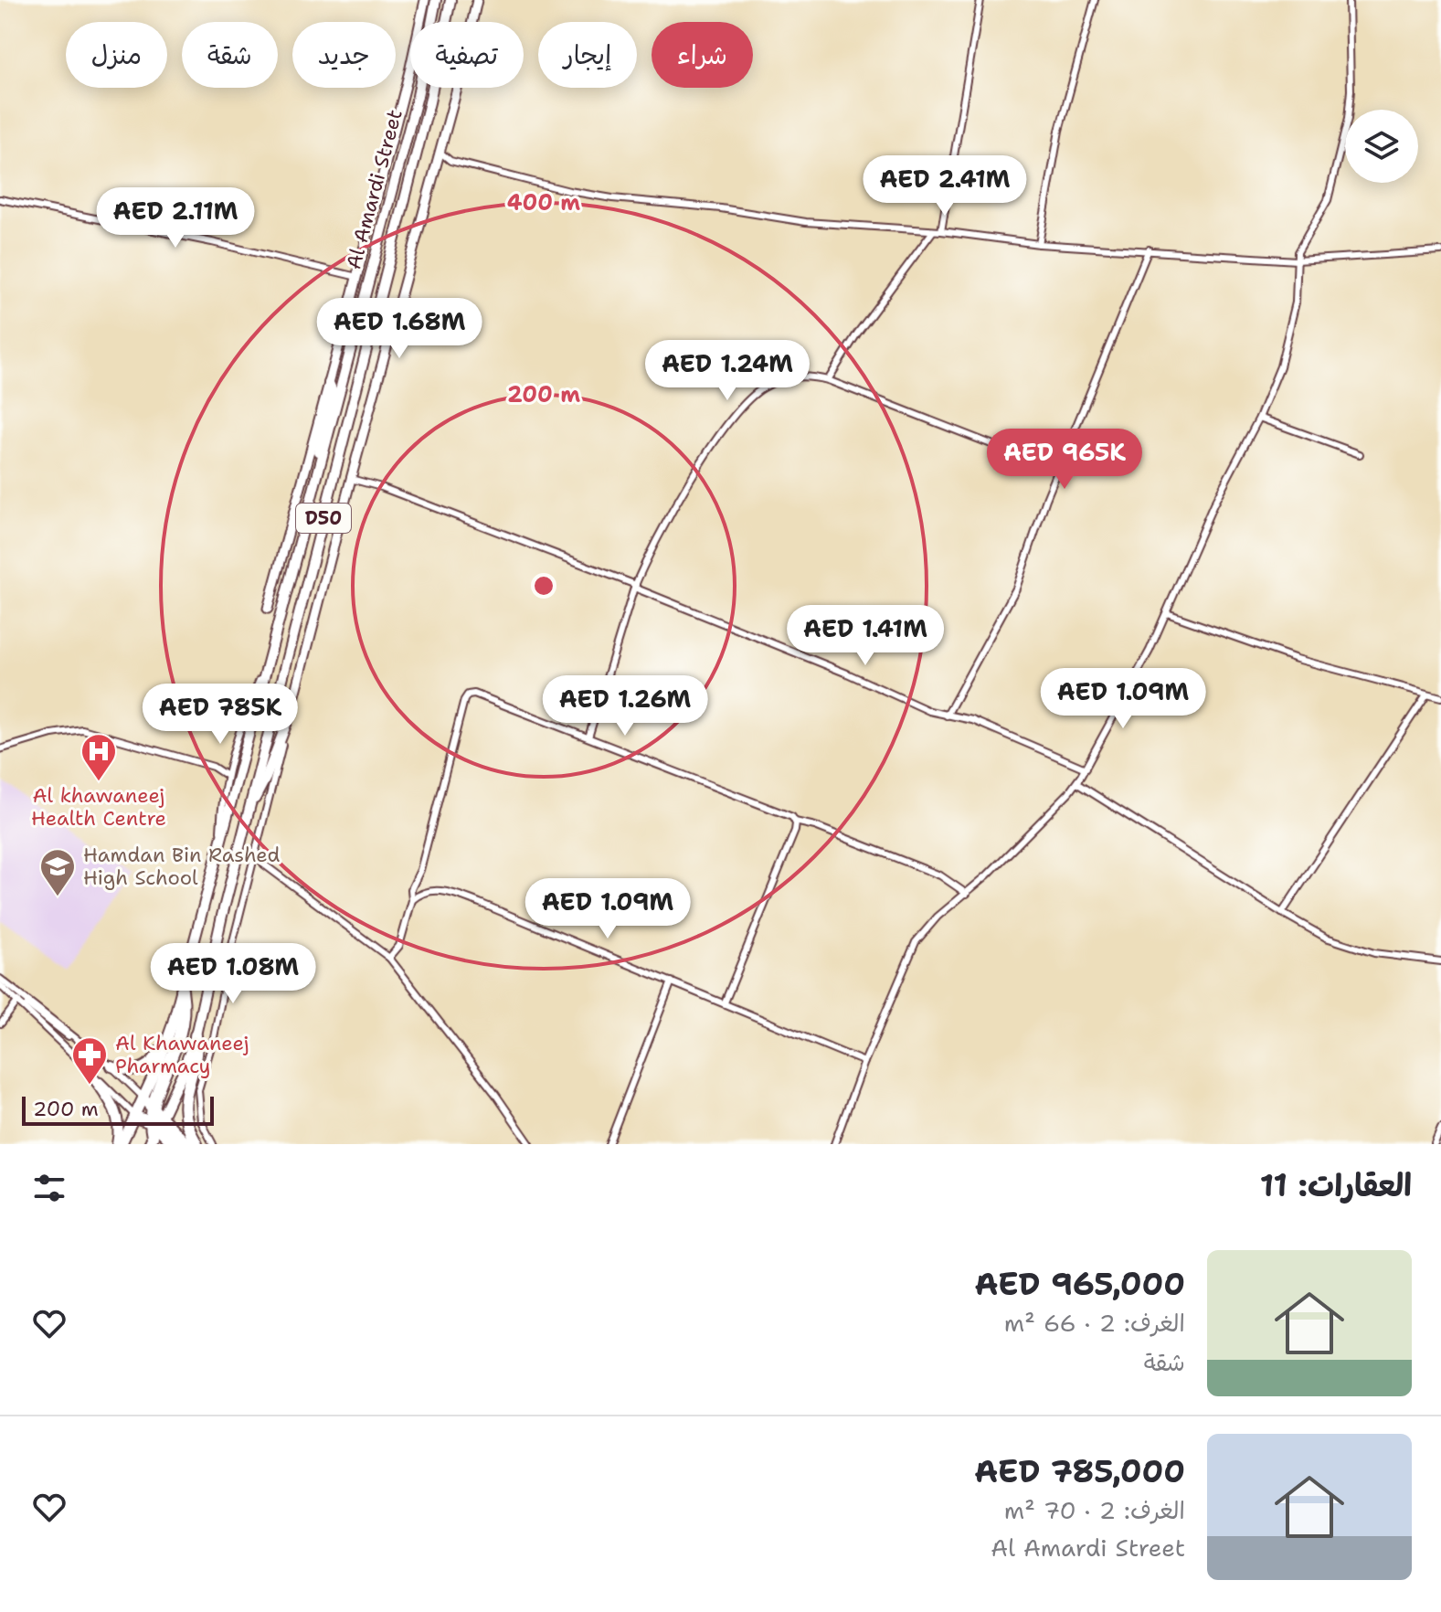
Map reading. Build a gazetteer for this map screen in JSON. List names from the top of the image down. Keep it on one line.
{"streets":{"main road":["Al Amardi Street","D50"]},"places":{"hospital":["Al khawaneej Health Centre"],"school or university":["Hamdan Bin Rashed High School"],"pharmacy":["Al Khawaneej Pharmacy"]},"scale_bar":"200 m","page":{"chip":["شراء","إيجار","تصفية","جديد","شقة","منزل"],"price":["AED 2.41M","AED 2.11M","AED 1.68M","AED 1.24M","AED 965K","AED 1.41M","AED 1.09M","AED 1.26M","AED 785K","AED 1.09M","AED 1.08M"],"scale":"200 m","heading":"العقارات: 11","list":[{"name":"AED 965,000","note":"الغرف: 2 · 66 m² · شقة"},{"name":"AED 785,000","note":"الغرف: 2 · 70 m² · Al Amardi Street"}]},"rings":["400 m","200 m"]}
